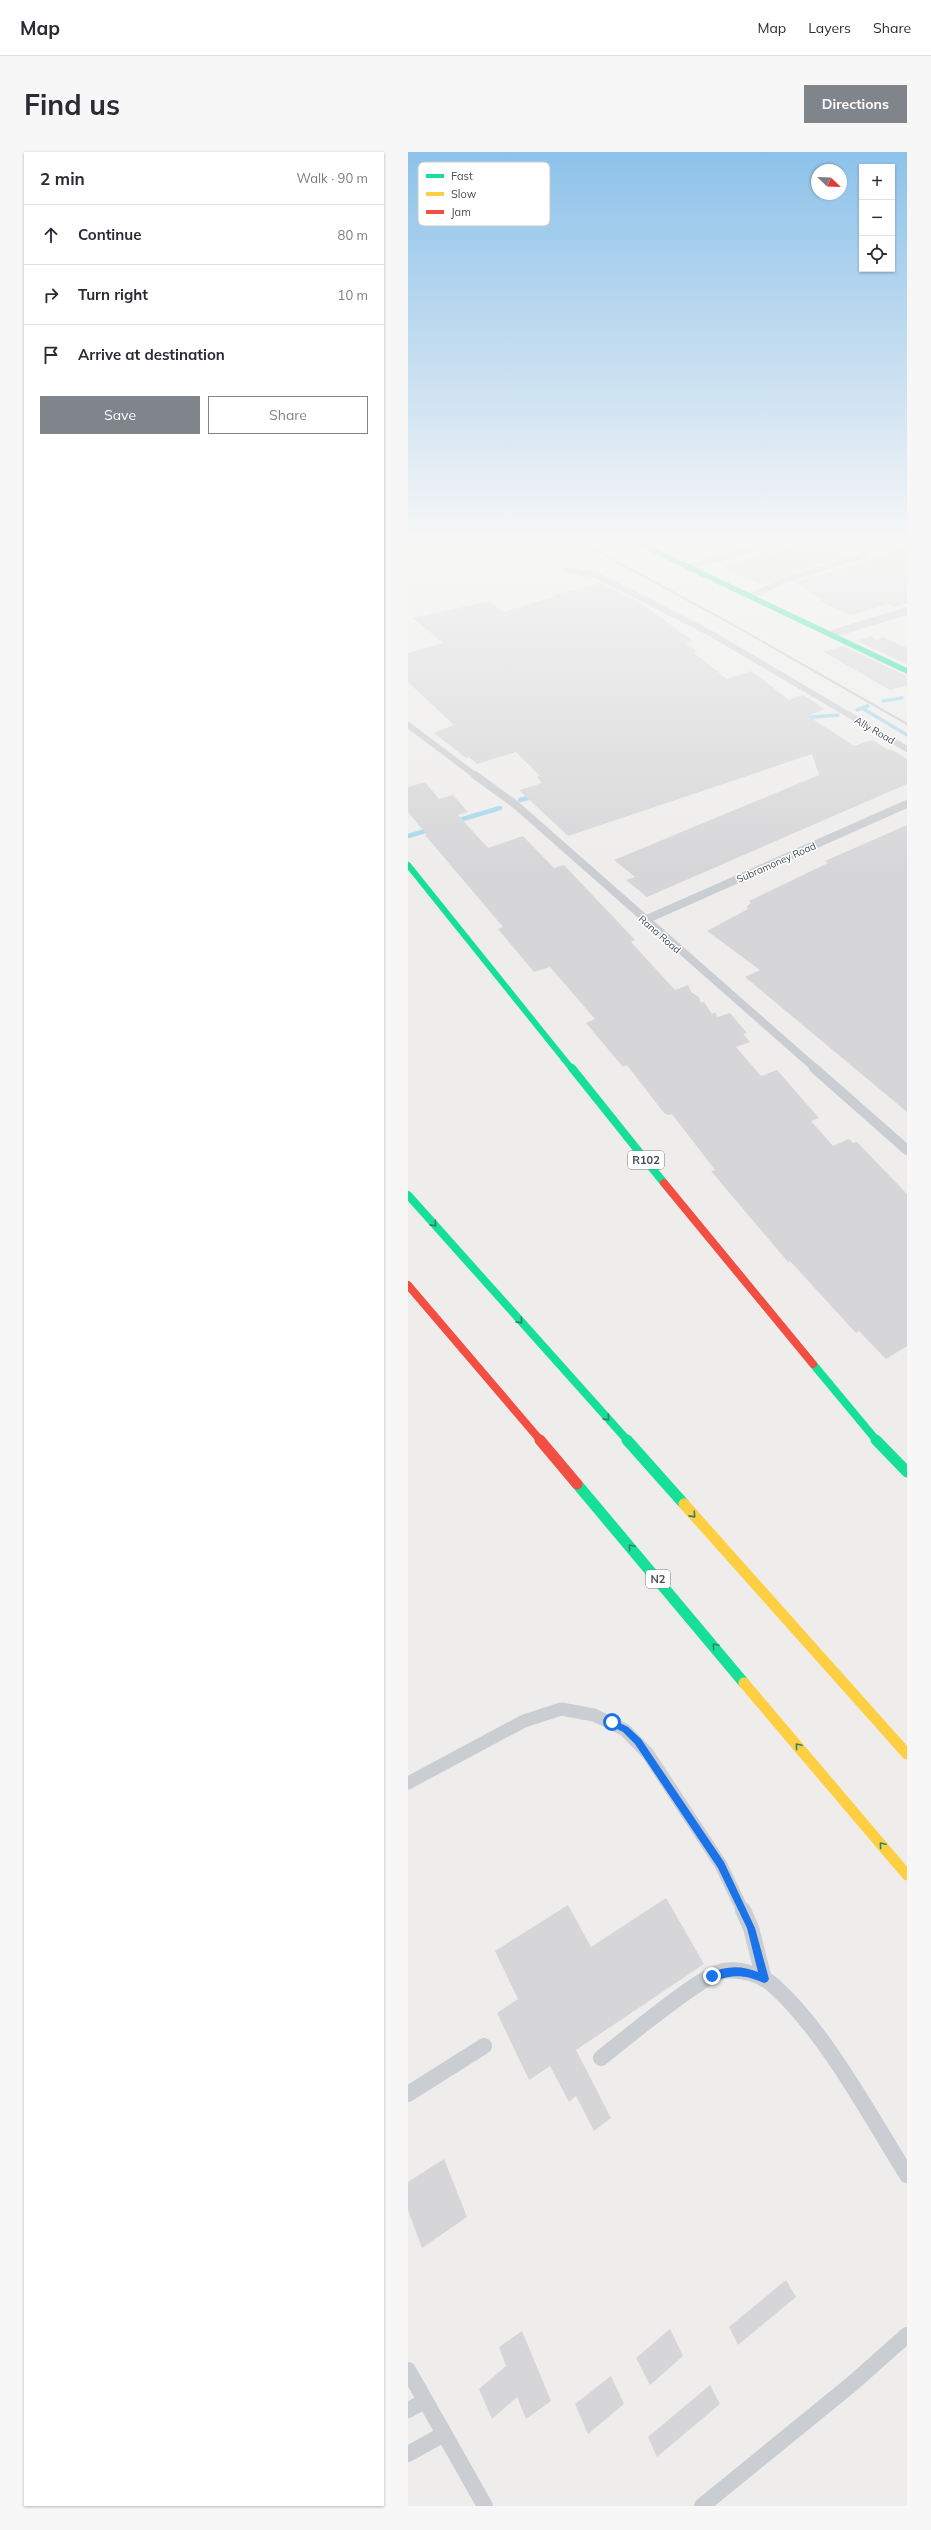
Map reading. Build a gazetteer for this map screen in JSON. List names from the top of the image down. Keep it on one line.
{"streets":{"main road":["R102","N2"],"lane":["Ally Road","Subramoney Road","Rana Road"]},"crossings":[["Subramoney Road","Rana Road"]],"legend":["Fast","Slow","Jam"],"north":"bottom right","page":{"header":"Map","nav":["Map","Layers","Share"],"buttons":["Directions",["Save","Share"]],"title":"Find us","heading":["2 min","Walk · 90 m"],"map_buttons":["+","−"],"list":[["Continue","80 m"],["Turn right","10 m"],"Arrive at destination"]}}
